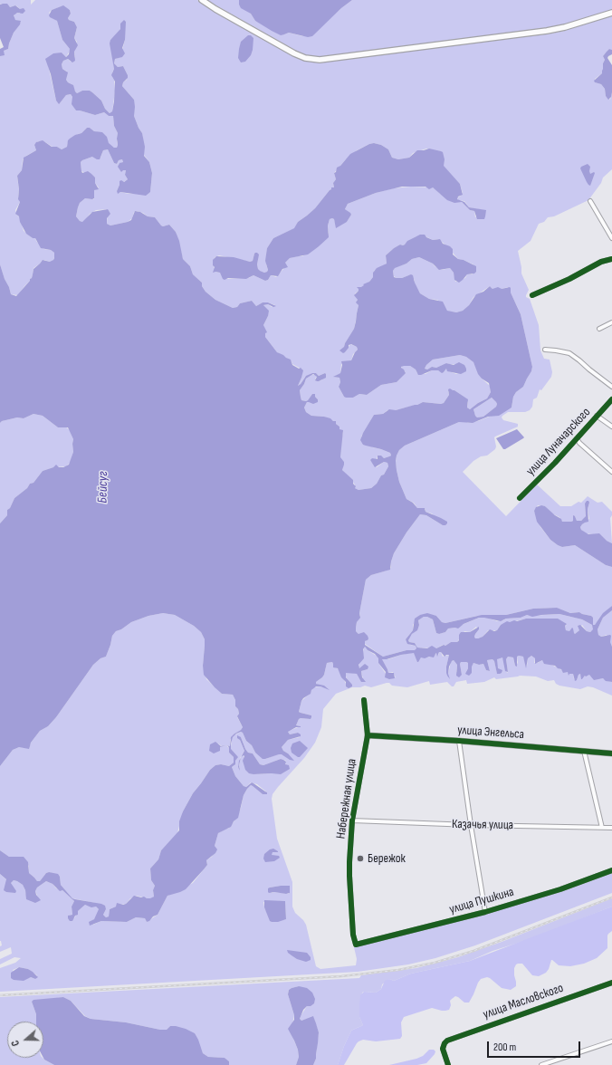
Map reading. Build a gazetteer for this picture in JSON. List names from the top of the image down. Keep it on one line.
{"streets":{"street":["улица Луначарского","улица Энгельса","Набережная улица","Казачья улица","улица Пушкина","улица Масловского"]},"crossings":[["улица Энгельса","Набережная улица"],["Набережная улица","Казачья улица"],["Набережная улица","улица Пушкина"]],"water":["Бейсуг"],"places":["Бережок"],"scale_bar":"200 m","north":"left"}
